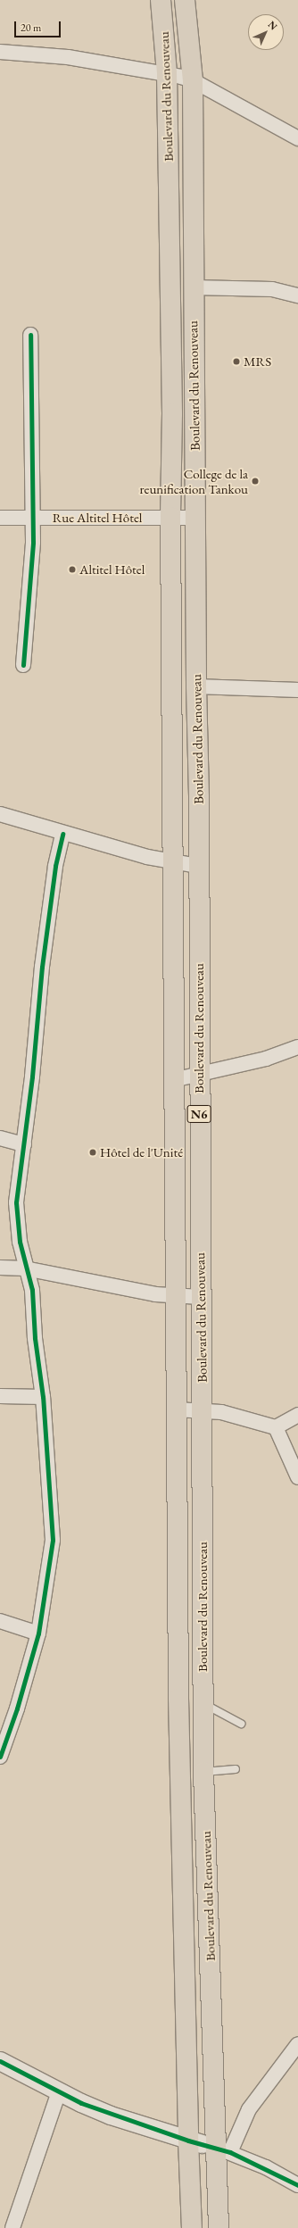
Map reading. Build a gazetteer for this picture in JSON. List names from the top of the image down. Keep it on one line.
{"streets":{"highway":["Boulevard du Renouveau","N6"],"street":["Rue Altitel Hôtel"]},"crossings":[["Boulevard du Renouveau","Rue Altitel Hôtel"]],"places":["MRS","College de la reunification Tankou","Altitel Hôtel","Hôtel de l'Unité"],"scale_bar":"20 m","north":"top right"}
